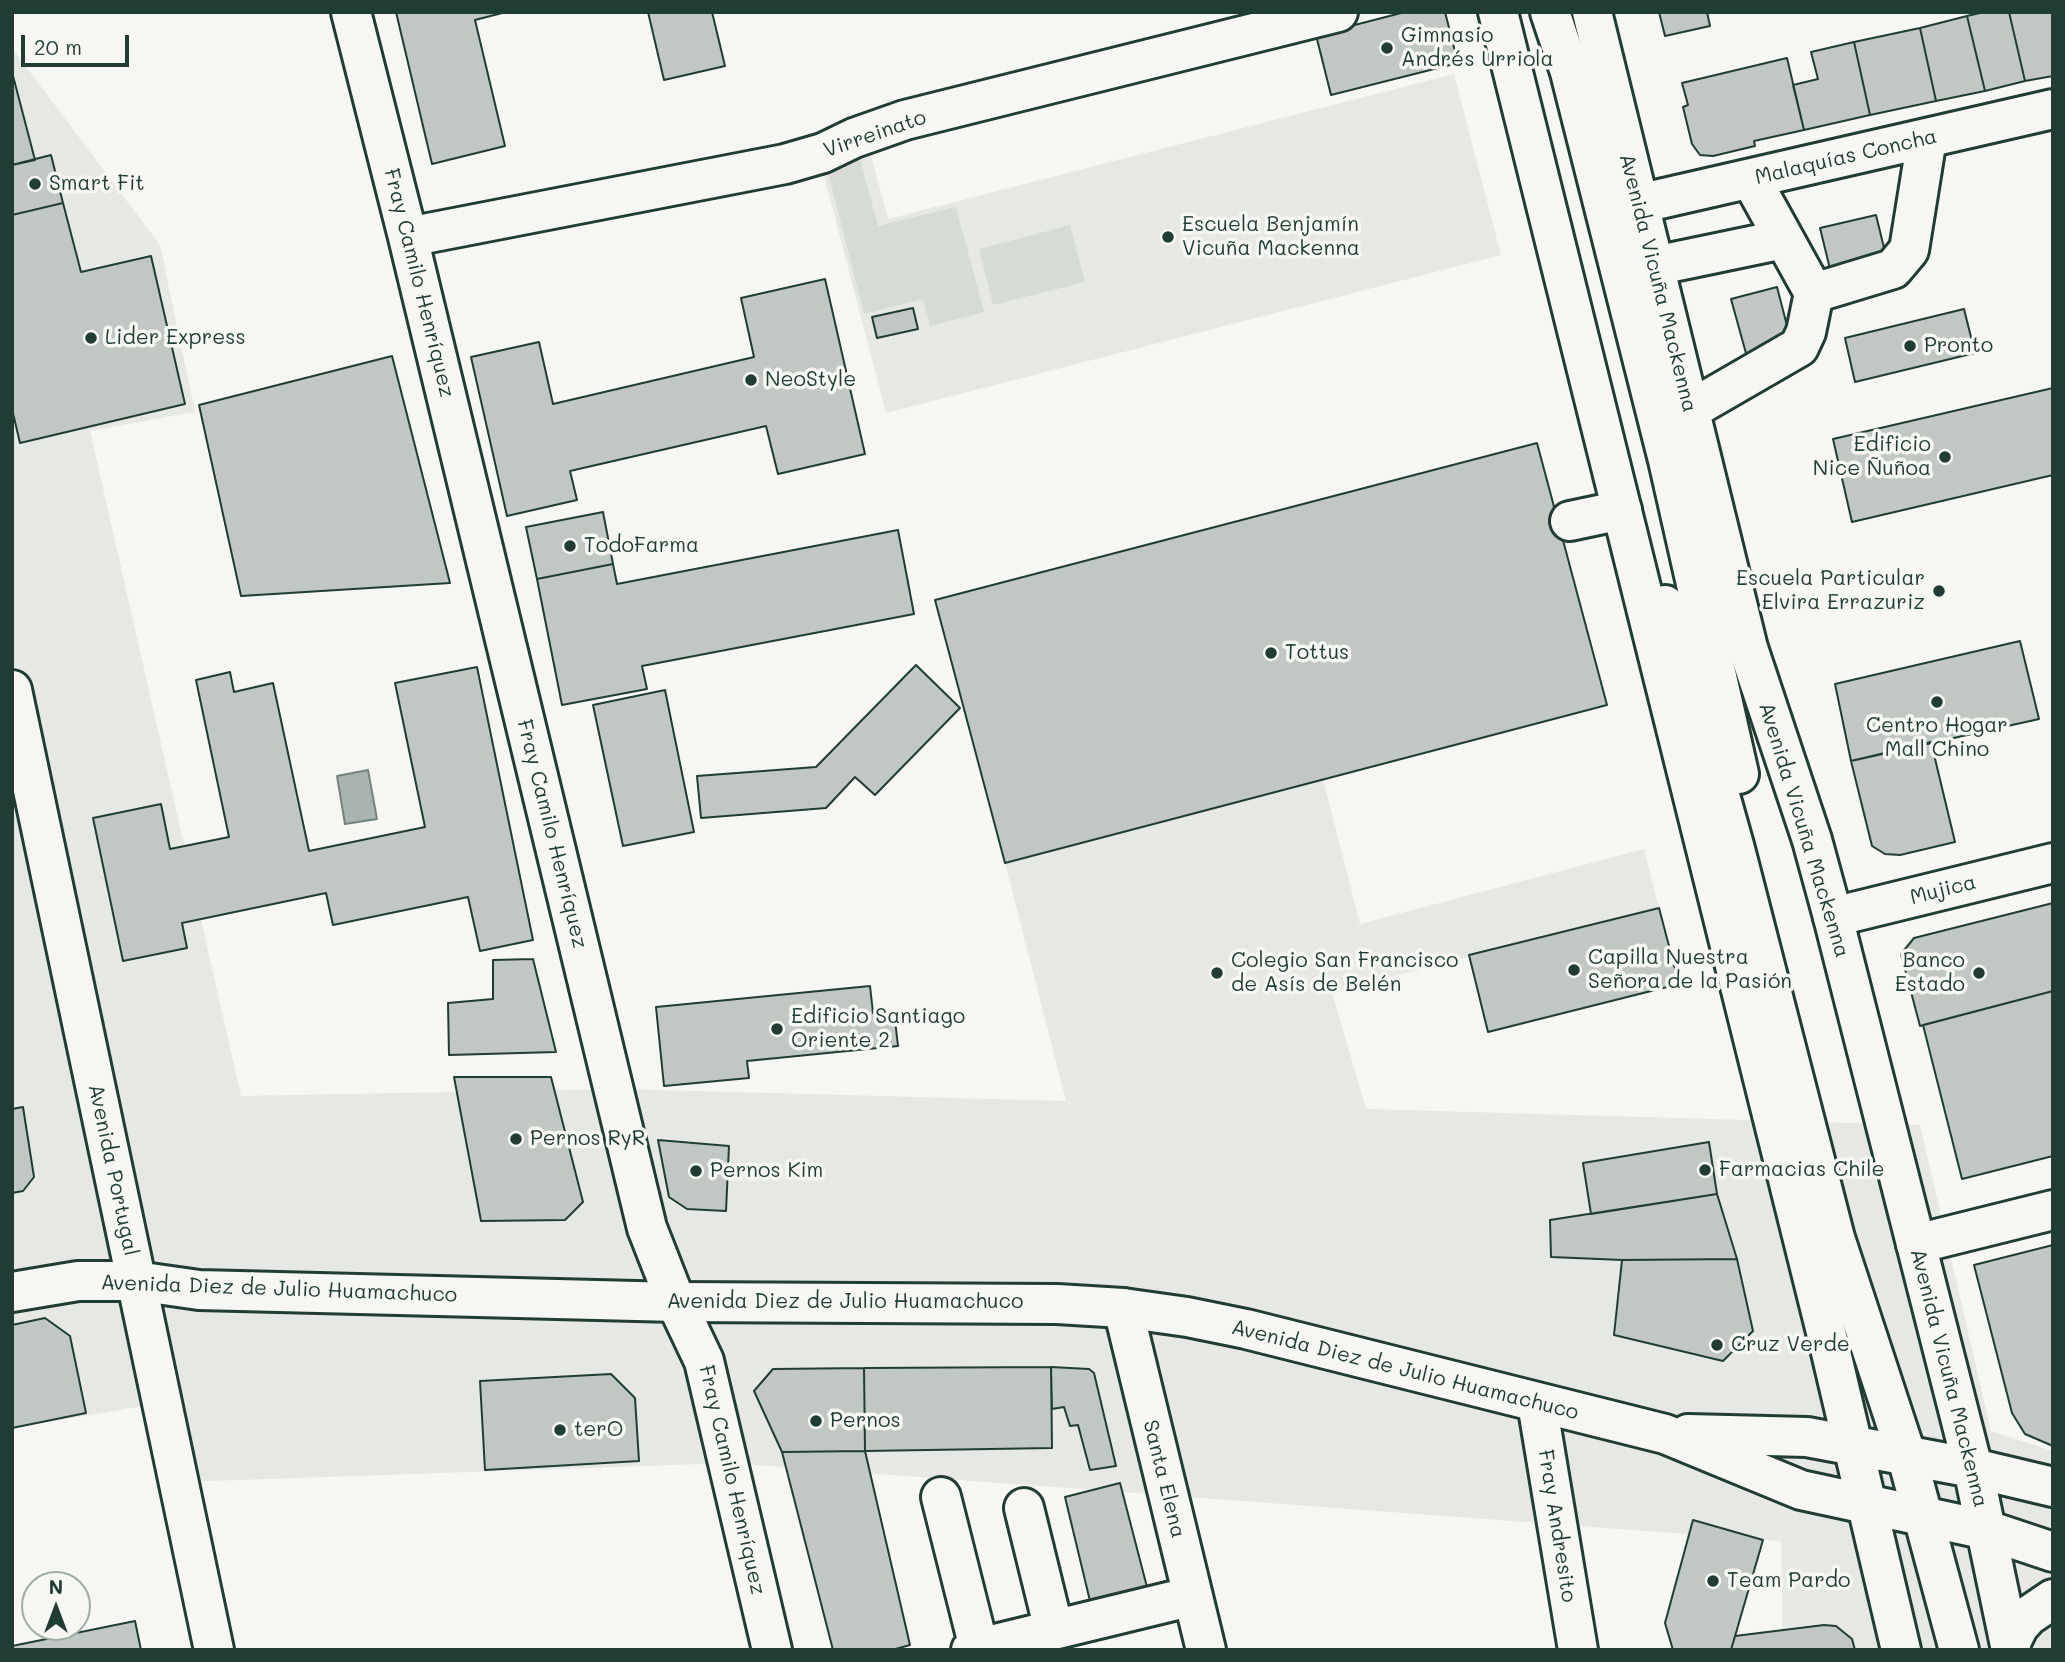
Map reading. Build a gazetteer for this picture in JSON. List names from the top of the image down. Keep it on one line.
{"streets":{"main road":["Virreinato","Malaquías Concha","Fray Camilo Henríquez","Avenida Vicuña Mackenna","Mujica","Avenida Portugal","Avenida Diez de Julio Huamachuco","Santa Elena","Fray Andresito"]},"crossings":[["Virreinato","Fray Camilo Henríquez"],["Malaquías Concha","Avenida Vicuña Mackenna"],["Fray Camilo Henríquez","Avenida Diez de Julio Huamachuco"],["Avenida Vicuña Mackenna","Mujica"],["Avenida Vicuña Mackenna","Avenida Diez de Julio Huamachuco"],["Avenida Portugal","Avenida Diez de Julio Huamachuco"],["Avenida Diez de Julio Huamachuco","Santa Elena"],["Avenida Diez de Julio Huamachuco","Fray Andresito"]],"places":["Gimnasio Andrés Urriola","Smart Fit","Escuela Benjamín Vicuña Mackenna","Lider Express","Pronto","NeoStyle","Edificio Nice Ñuñoa","TodoFarma","Escuela Particular Elvira Errazuriz","Tottus","Centro Hogar Mall Chino","Capilla Nuestra Señora de la Pasión","Colegio San Francisco de Asís de Belén","Banco Estado","Edificio Santiago Oriente 2","Pernos RyR","Farmacias Chile","Pernos Kim","Cruz Verde","Pernos","terO","Team Pardo"],"scale_bar":"20 m","north":"top"}
